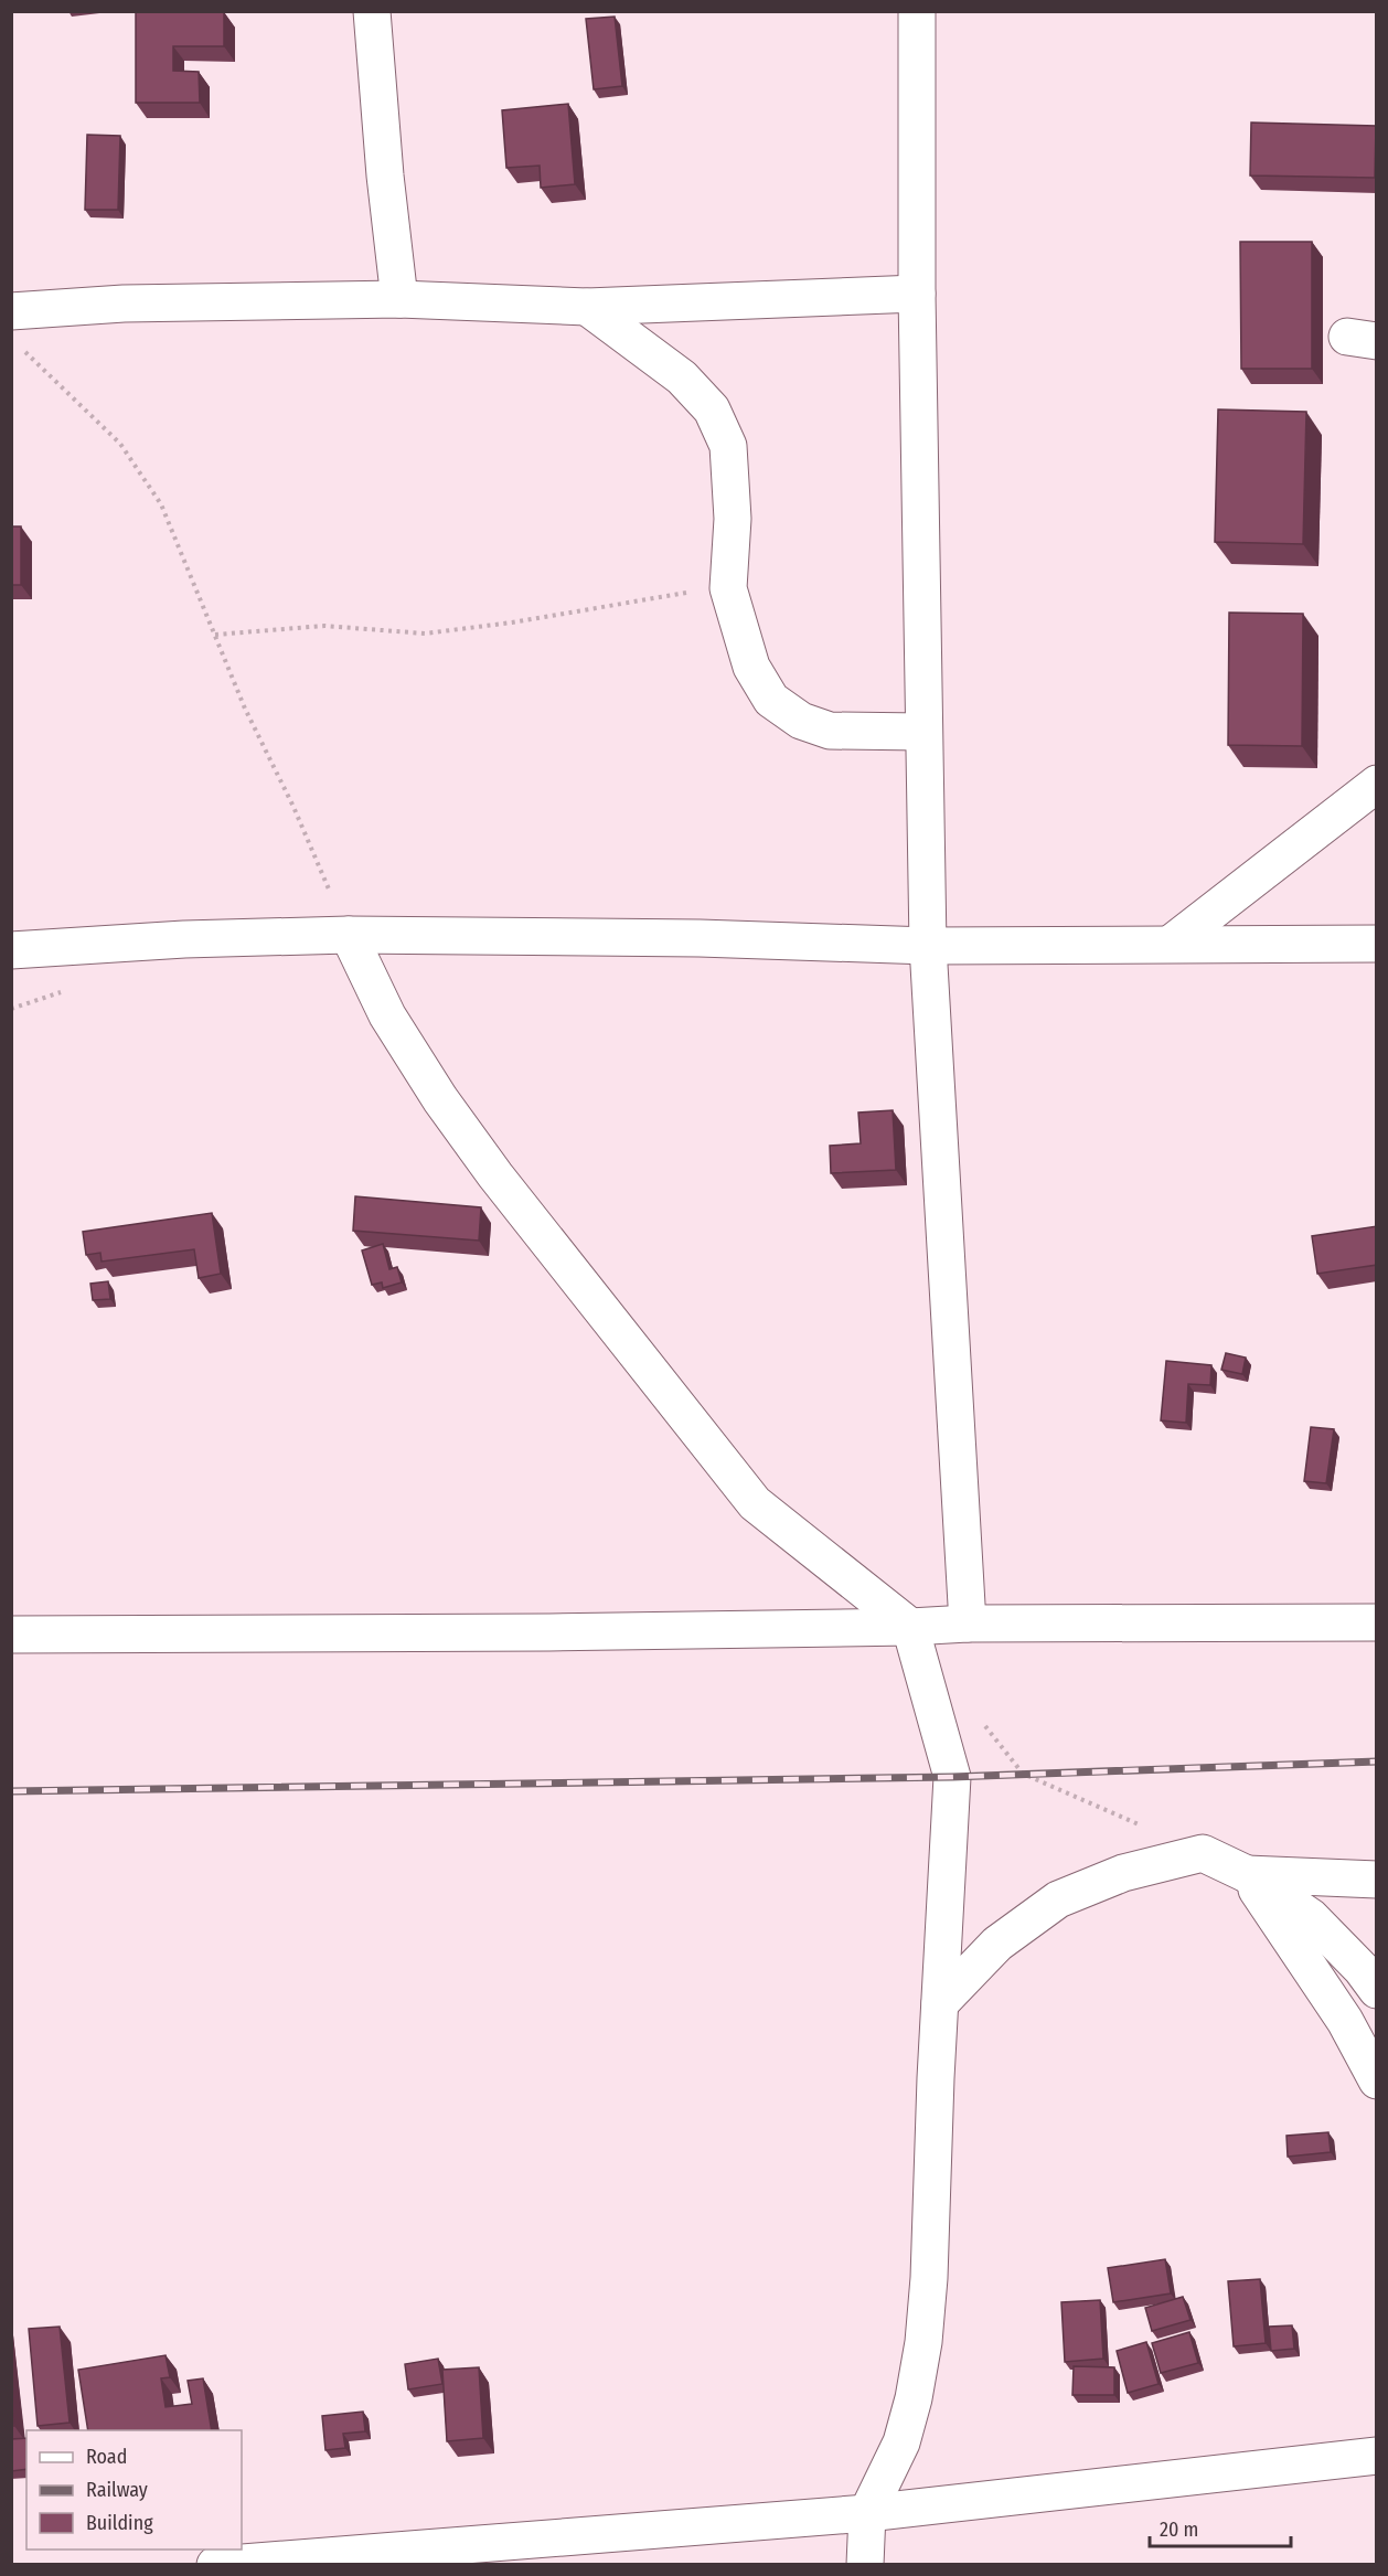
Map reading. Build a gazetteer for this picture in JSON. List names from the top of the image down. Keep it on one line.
{"legend":["Road","Railway","Building"],"scale_bar":"20 m"}
